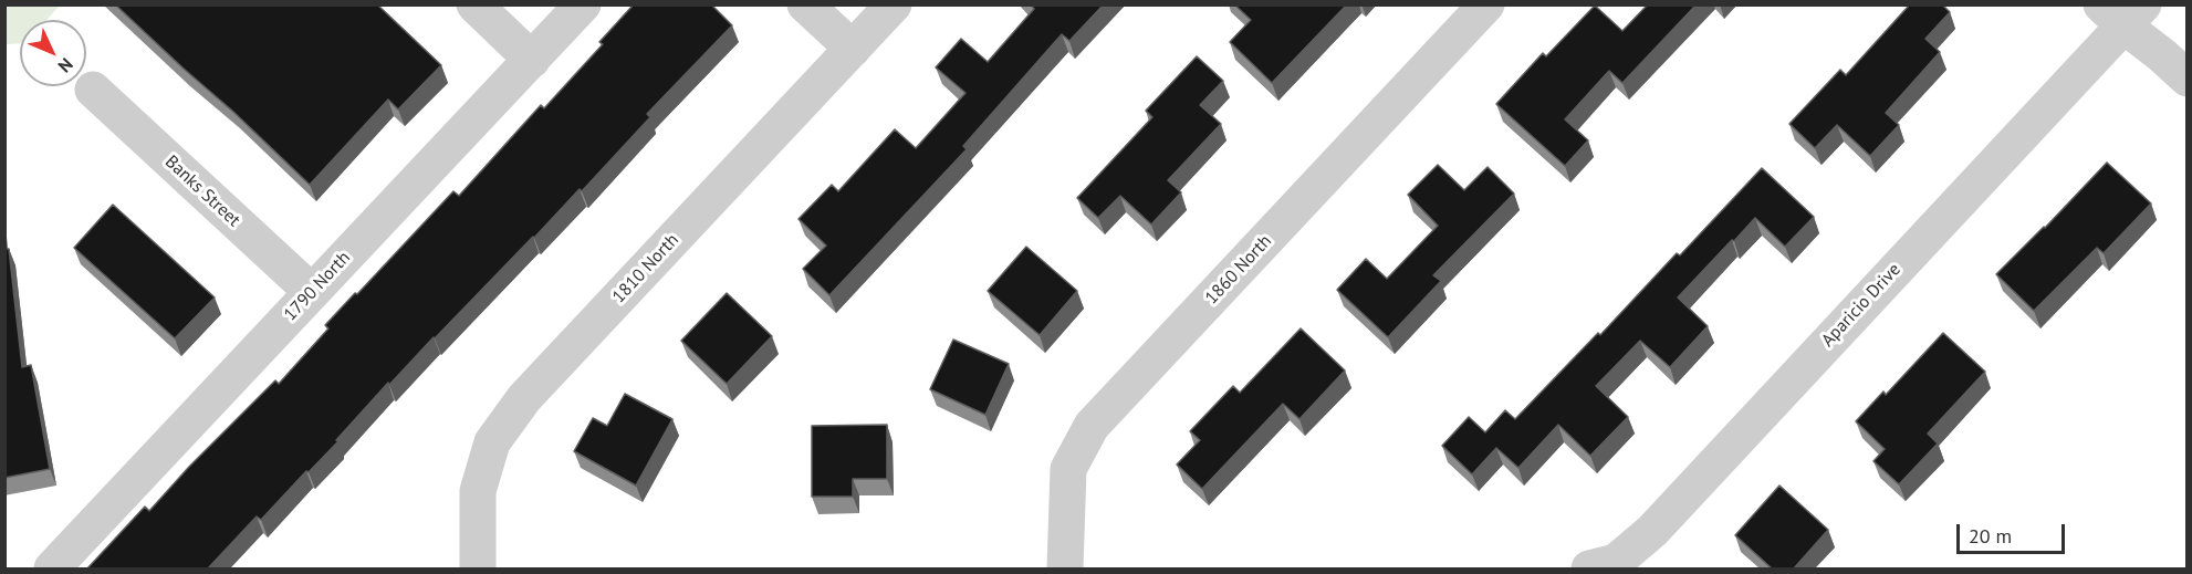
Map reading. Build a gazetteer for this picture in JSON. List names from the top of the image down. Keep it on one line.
{"streets":{"street":["Banks Street","1810 North","1860 North","1790 North","Aparicio Drive"]},"crossings":[["Banks Street","1790 North"]],"scale_bar":"20 m","north":"bottom right"}
